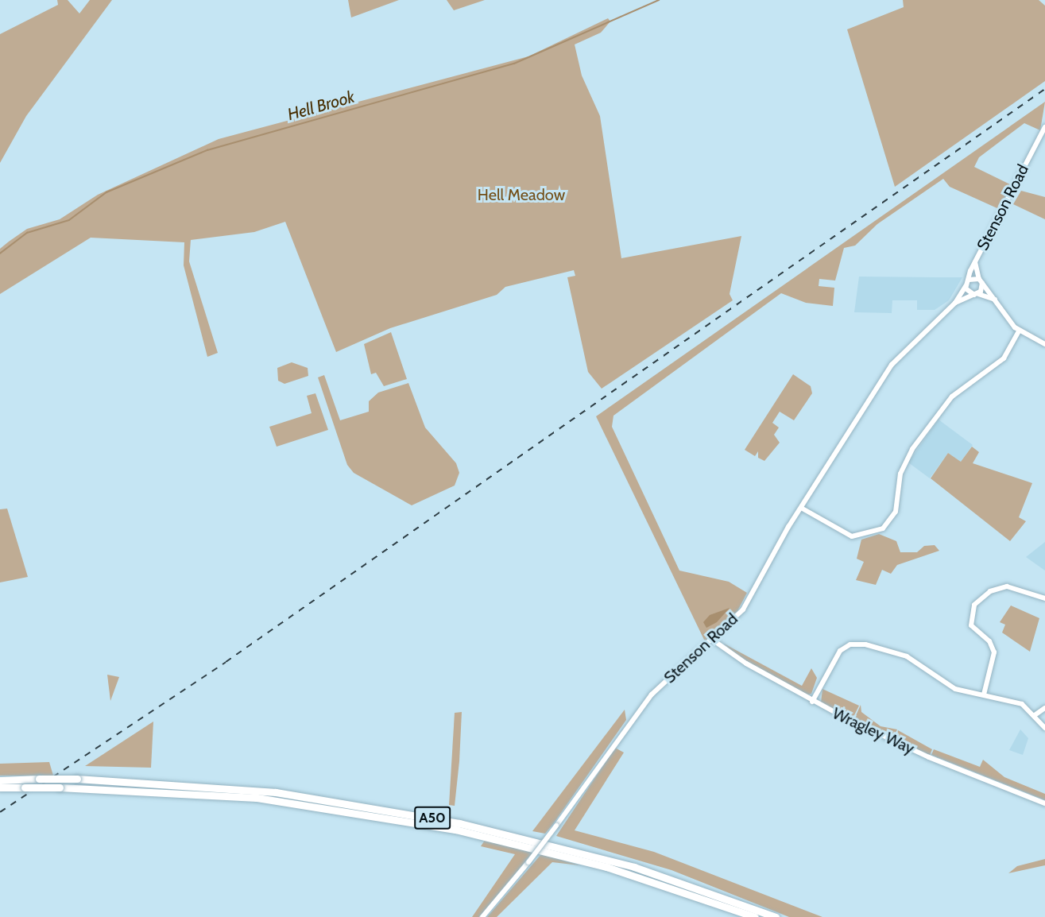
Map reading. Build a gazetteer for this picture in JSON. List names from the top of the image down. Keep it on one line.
{"streets":{"highway":["A50"],"street":["Stenson Road","Wragley Way"]},"crossings":[["Stenson Road","Wragley Way"]],"water":["Hell Brook"],"parks":["Hell Meadow"]}
